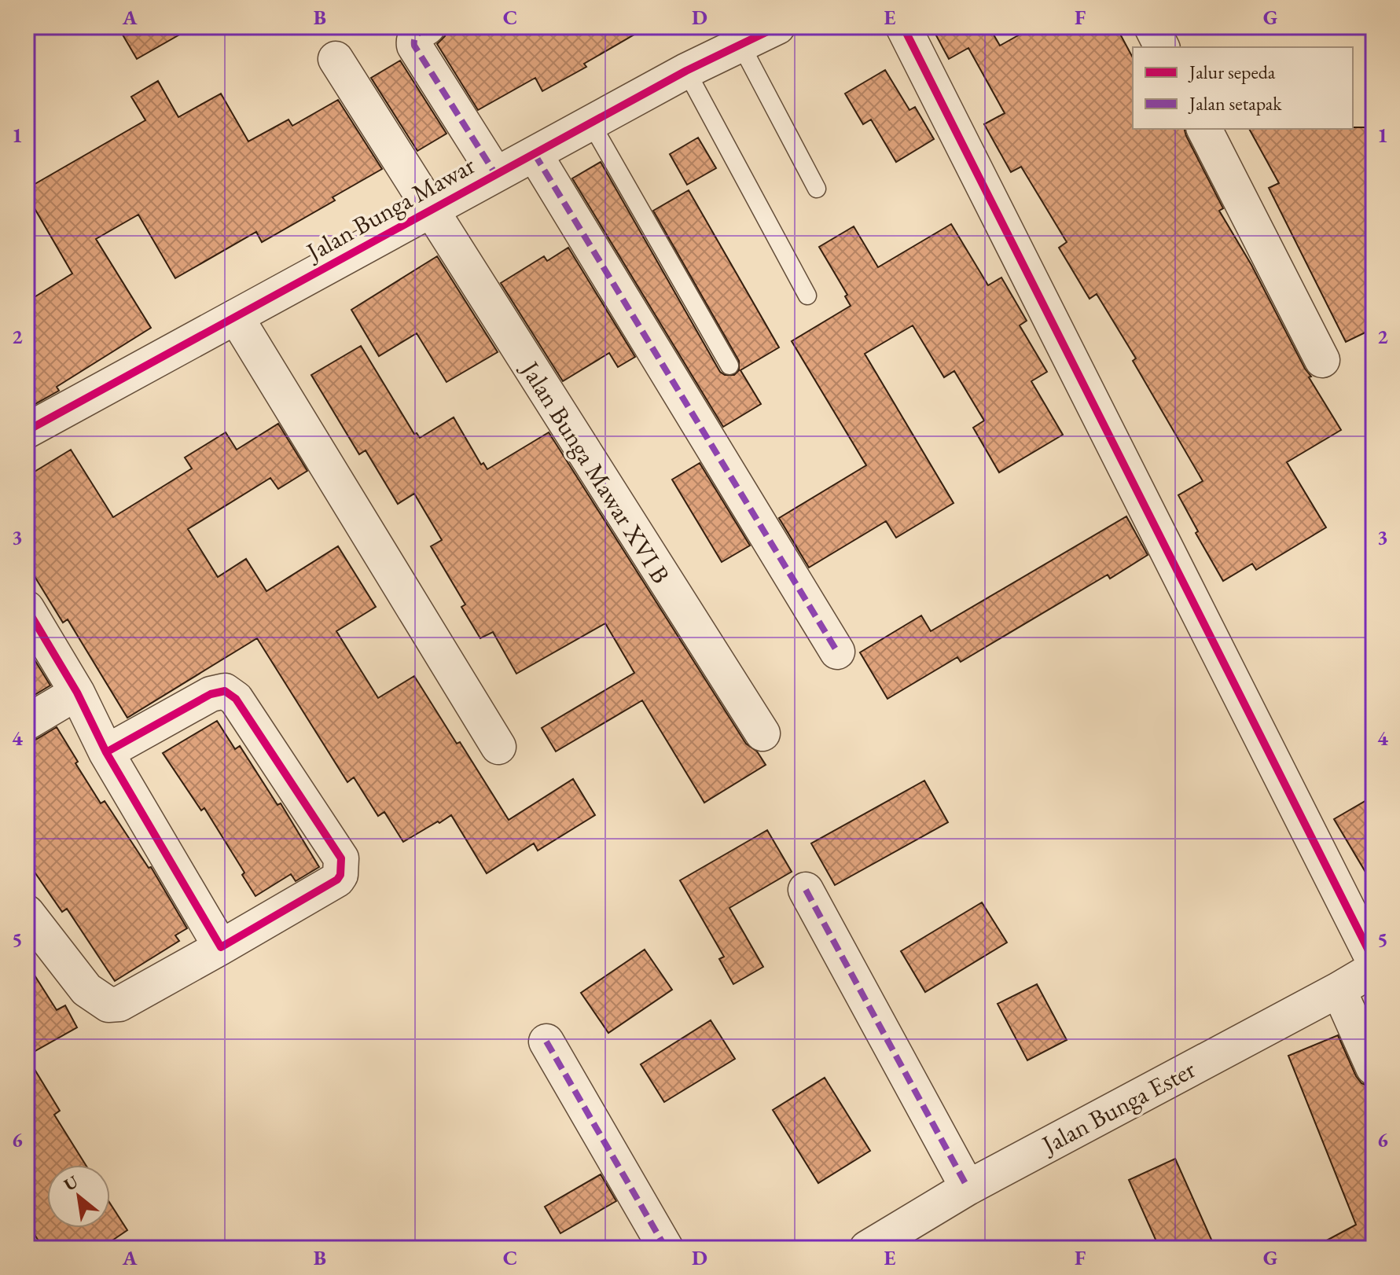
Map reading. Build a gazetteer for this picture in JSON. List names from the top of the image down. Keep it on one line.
{"streets":{"street":["Jalan Bunga Mawar","Jalan Bunga Mawar XVI B","Jalan Bunga Ester"]},"crossings":[["Jalan Bunga Mawar","Jalan Bunga Mawar XVI B"]],"legend":["Jalur sepeda","Jalan setapak"],"north":"top left","grid":{"columns":["A","B","C","D","E","F","G"],"rows":["1","2","3","4","5","6"]}}
